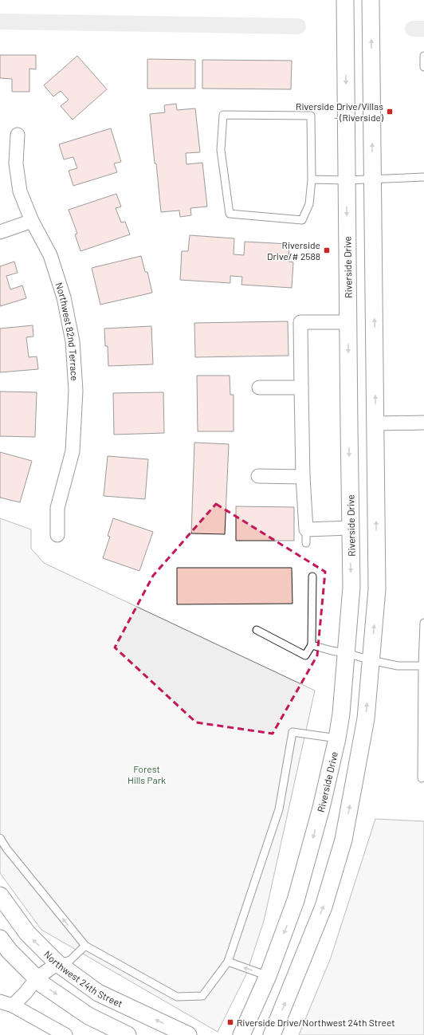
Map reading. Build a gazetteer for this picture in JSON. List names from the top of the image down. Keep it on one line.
{"streets":{"street":["Riverside Drive","Northwest 82nd Terrace","Northwest 24th Street"]},"parks":["Forest Hills Park"],"places":{"transit":["Riverside Drive/Villas - (Riverside)","Riverside Drive/# 2588","Riverside Drive/Northwest 24th Street"]}}
